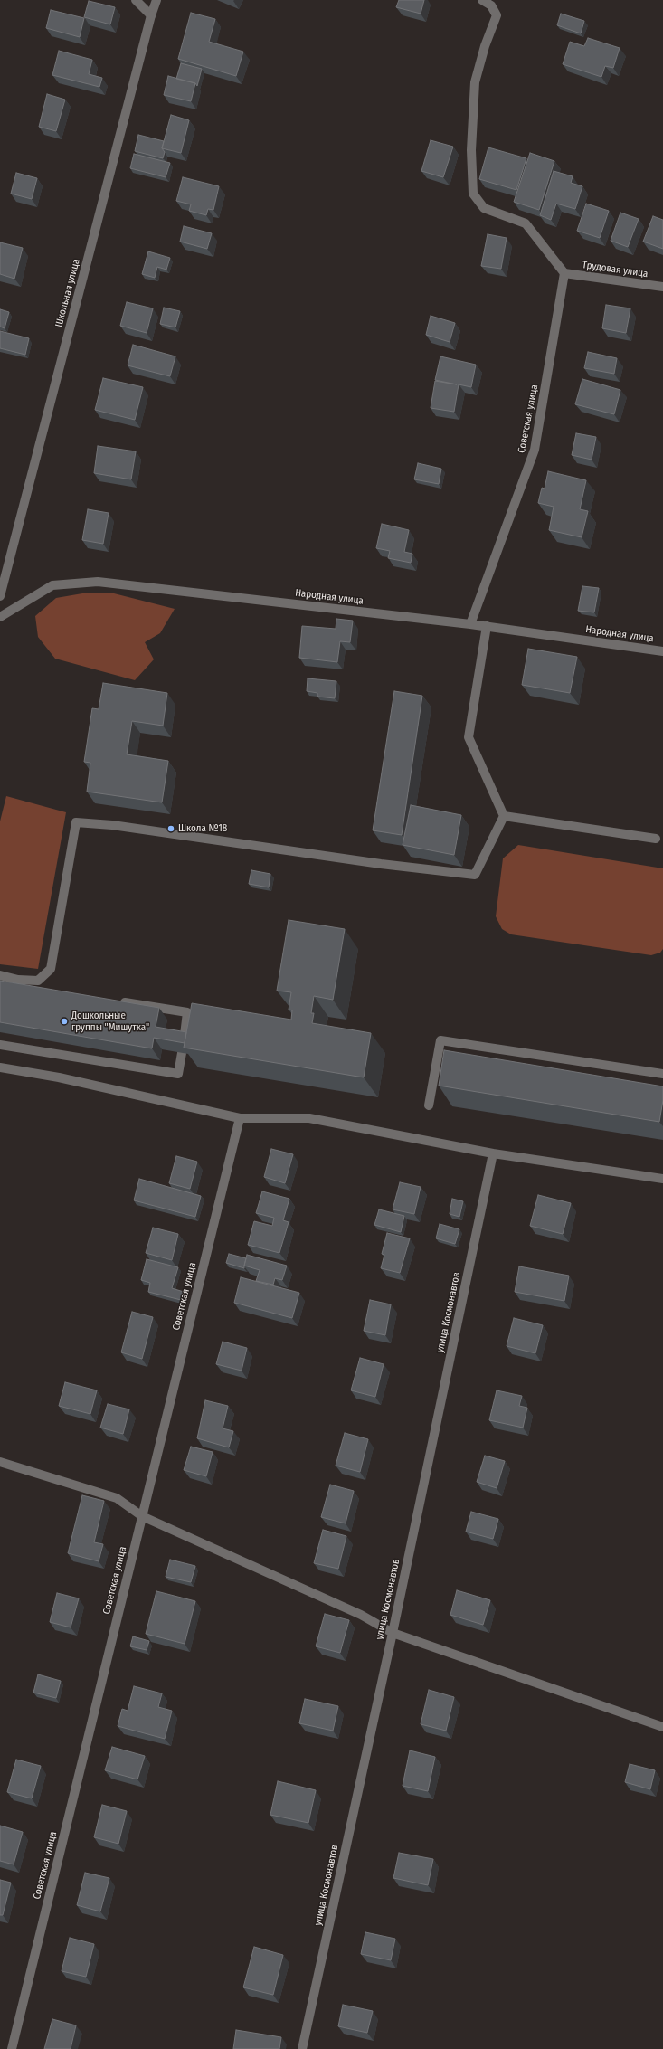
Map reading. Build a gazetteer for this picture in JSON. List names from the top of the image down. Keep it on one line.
{"streets":{"street":["Трудовая улица","Школьная улица","Советская улица","Народная улица","улица Космонавтов"]},"crossings":[["Трудовая улица","Советская улица"],["Советская улица","Народная улица"]],"places":["Школа №18","Дошкольные группы \"Мишутка\""]}
